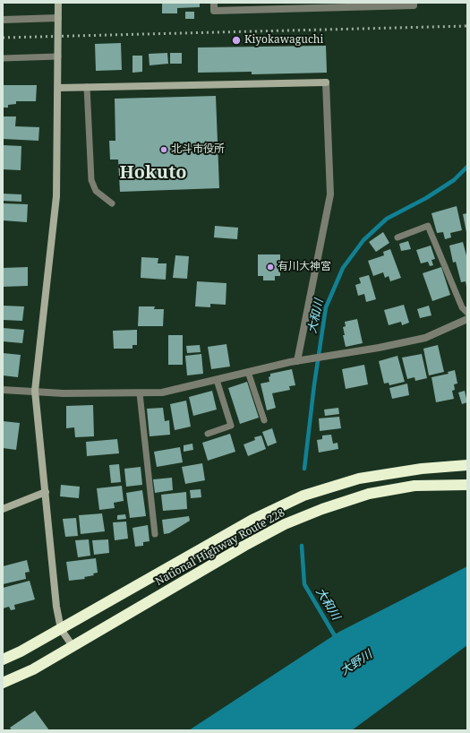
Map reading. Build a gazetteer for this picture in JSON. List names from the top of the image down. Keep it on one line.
{"streets":{"highway":["National Highway Route 228"]},"districts":["Hokuto"],"water":["大和川","大野川"],"places":["Kiyokawaguchi","北斗市役所","有川大神宮"]}
